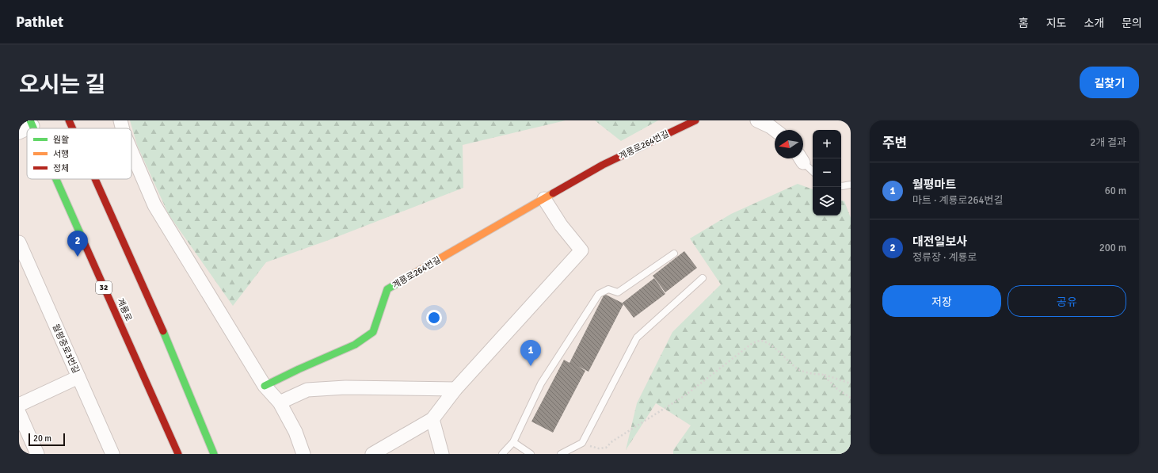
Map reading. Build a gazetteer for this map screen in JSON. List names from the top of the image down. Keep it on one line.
{"streets":{"main road":["계룡로264번길","32","계룡로"],"street":["월평중로3번길"]},"legend":["원활","서행","정체"],"scale_bar":"20 m","north":"left","page":{"header":"Pathlet","nav":["홈","지도","소개","문의"],"title":"오시는 길","buttons":["길찾기",["저장","공유"]],"heading":["주변","2개 결과"],"map_buttons":["+","−"],"list":[{"mark":"1","name":"월평마트","note":"마트 · 계룡로264번길","value":"60 m"},{"mark":"2","name":"대전일보사","note":"정류장 · 계룡로","value":"200 m"}],"pins":["2","1"],"scale":"20 m"}}
